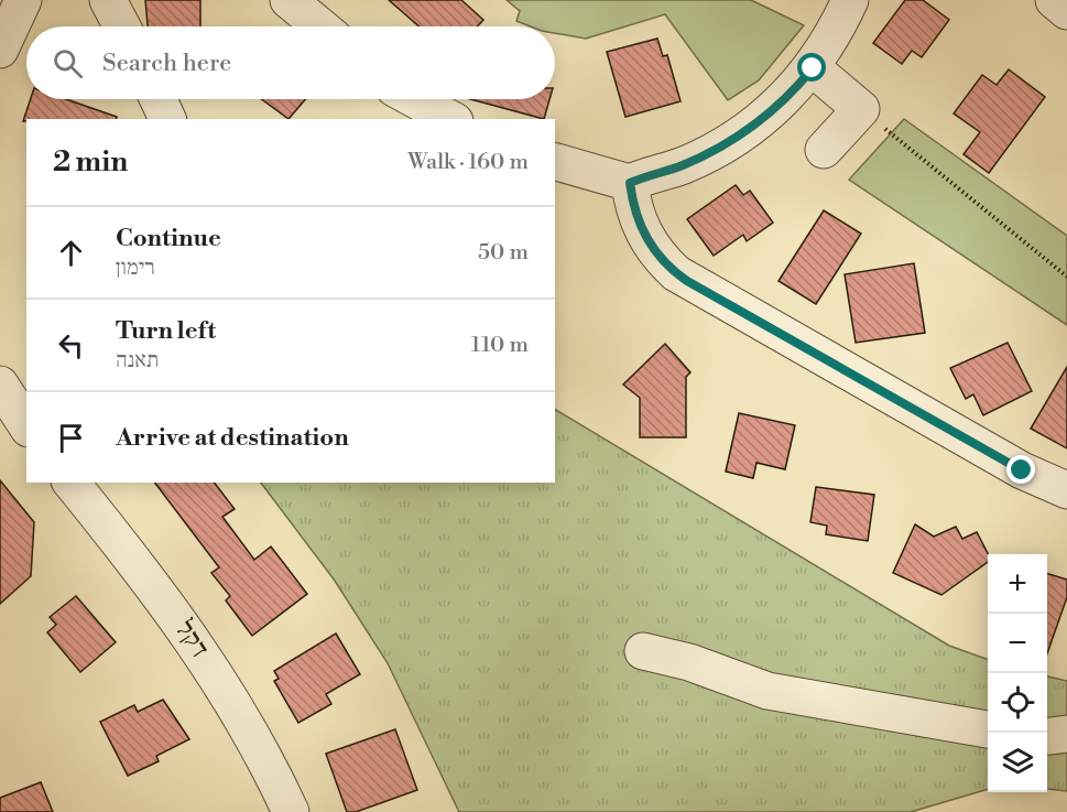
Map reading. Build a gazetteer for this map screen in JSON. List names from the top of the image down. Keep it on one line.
{"streets":{"street":["דקל"]},"page":{"search":"Search here","heading":["2 min","Walk · 160 m"],"list":[["Continue","רימון","50 m"],["Turn left","תאנה","110 m"],"Arrive at destination"],"map_buttons":["+","−"]}}
